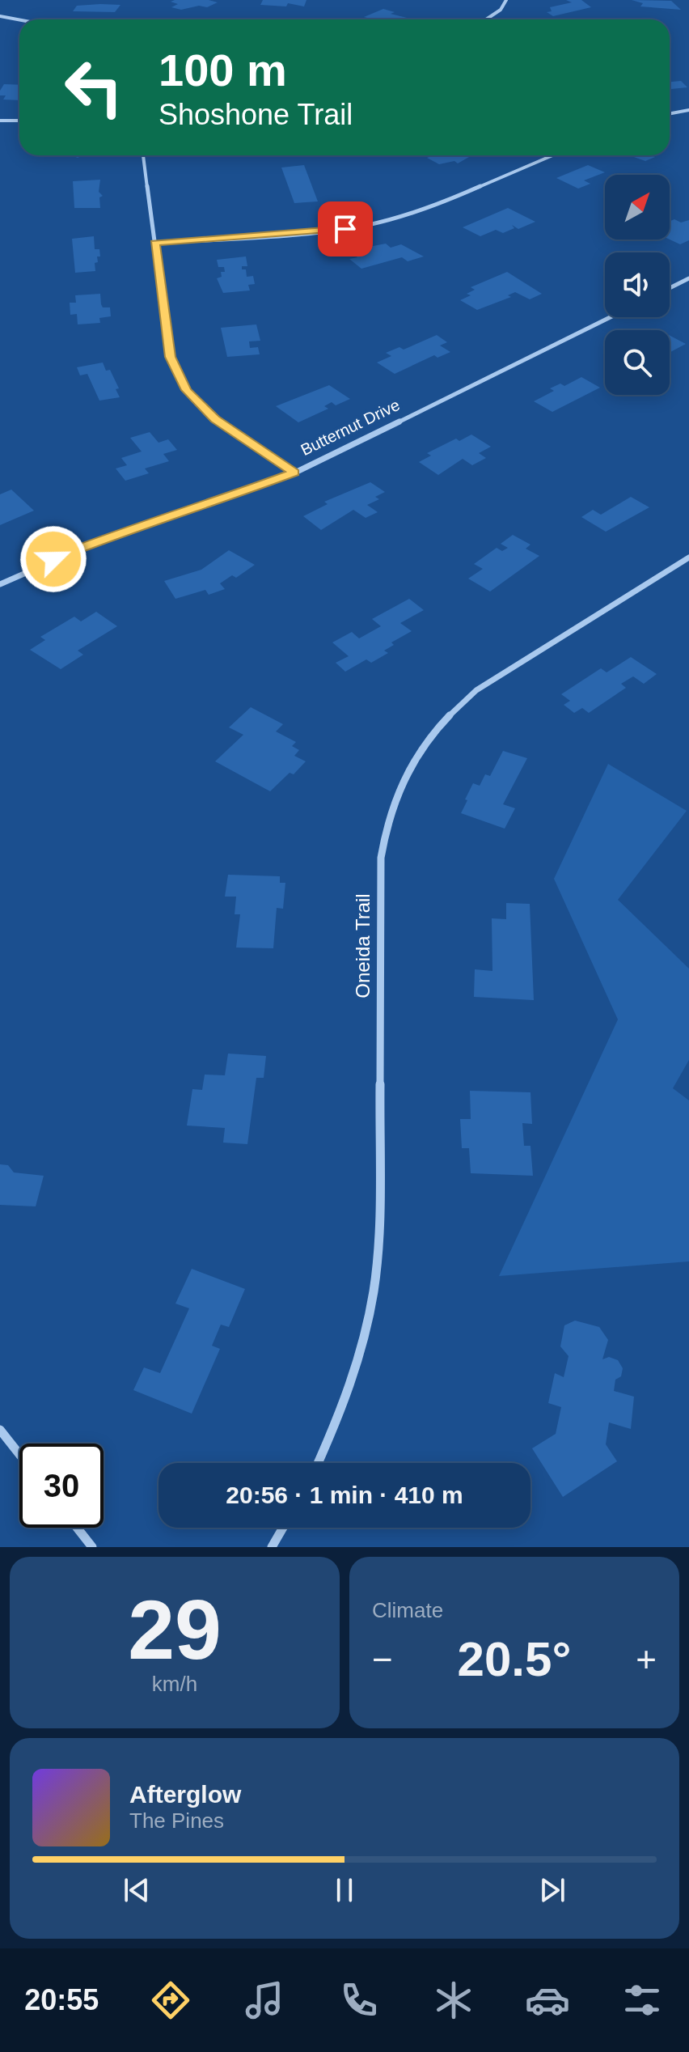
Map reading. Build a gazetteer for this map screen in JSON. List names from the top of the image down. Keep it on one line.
{"streets":{"street":["Butternut Drive","Oneida Trail"]},"north":"top right","page":{"turn":["100 m","Shoshone Trail"],"limit":"30","trip":"20:56 · 1 min · 410 m","tile":[["29","km/h"],"Climate"],"heat":["−","20.5°","+"],"song":["Afterglow","The Pines"],"tabs":"20:55"}}
